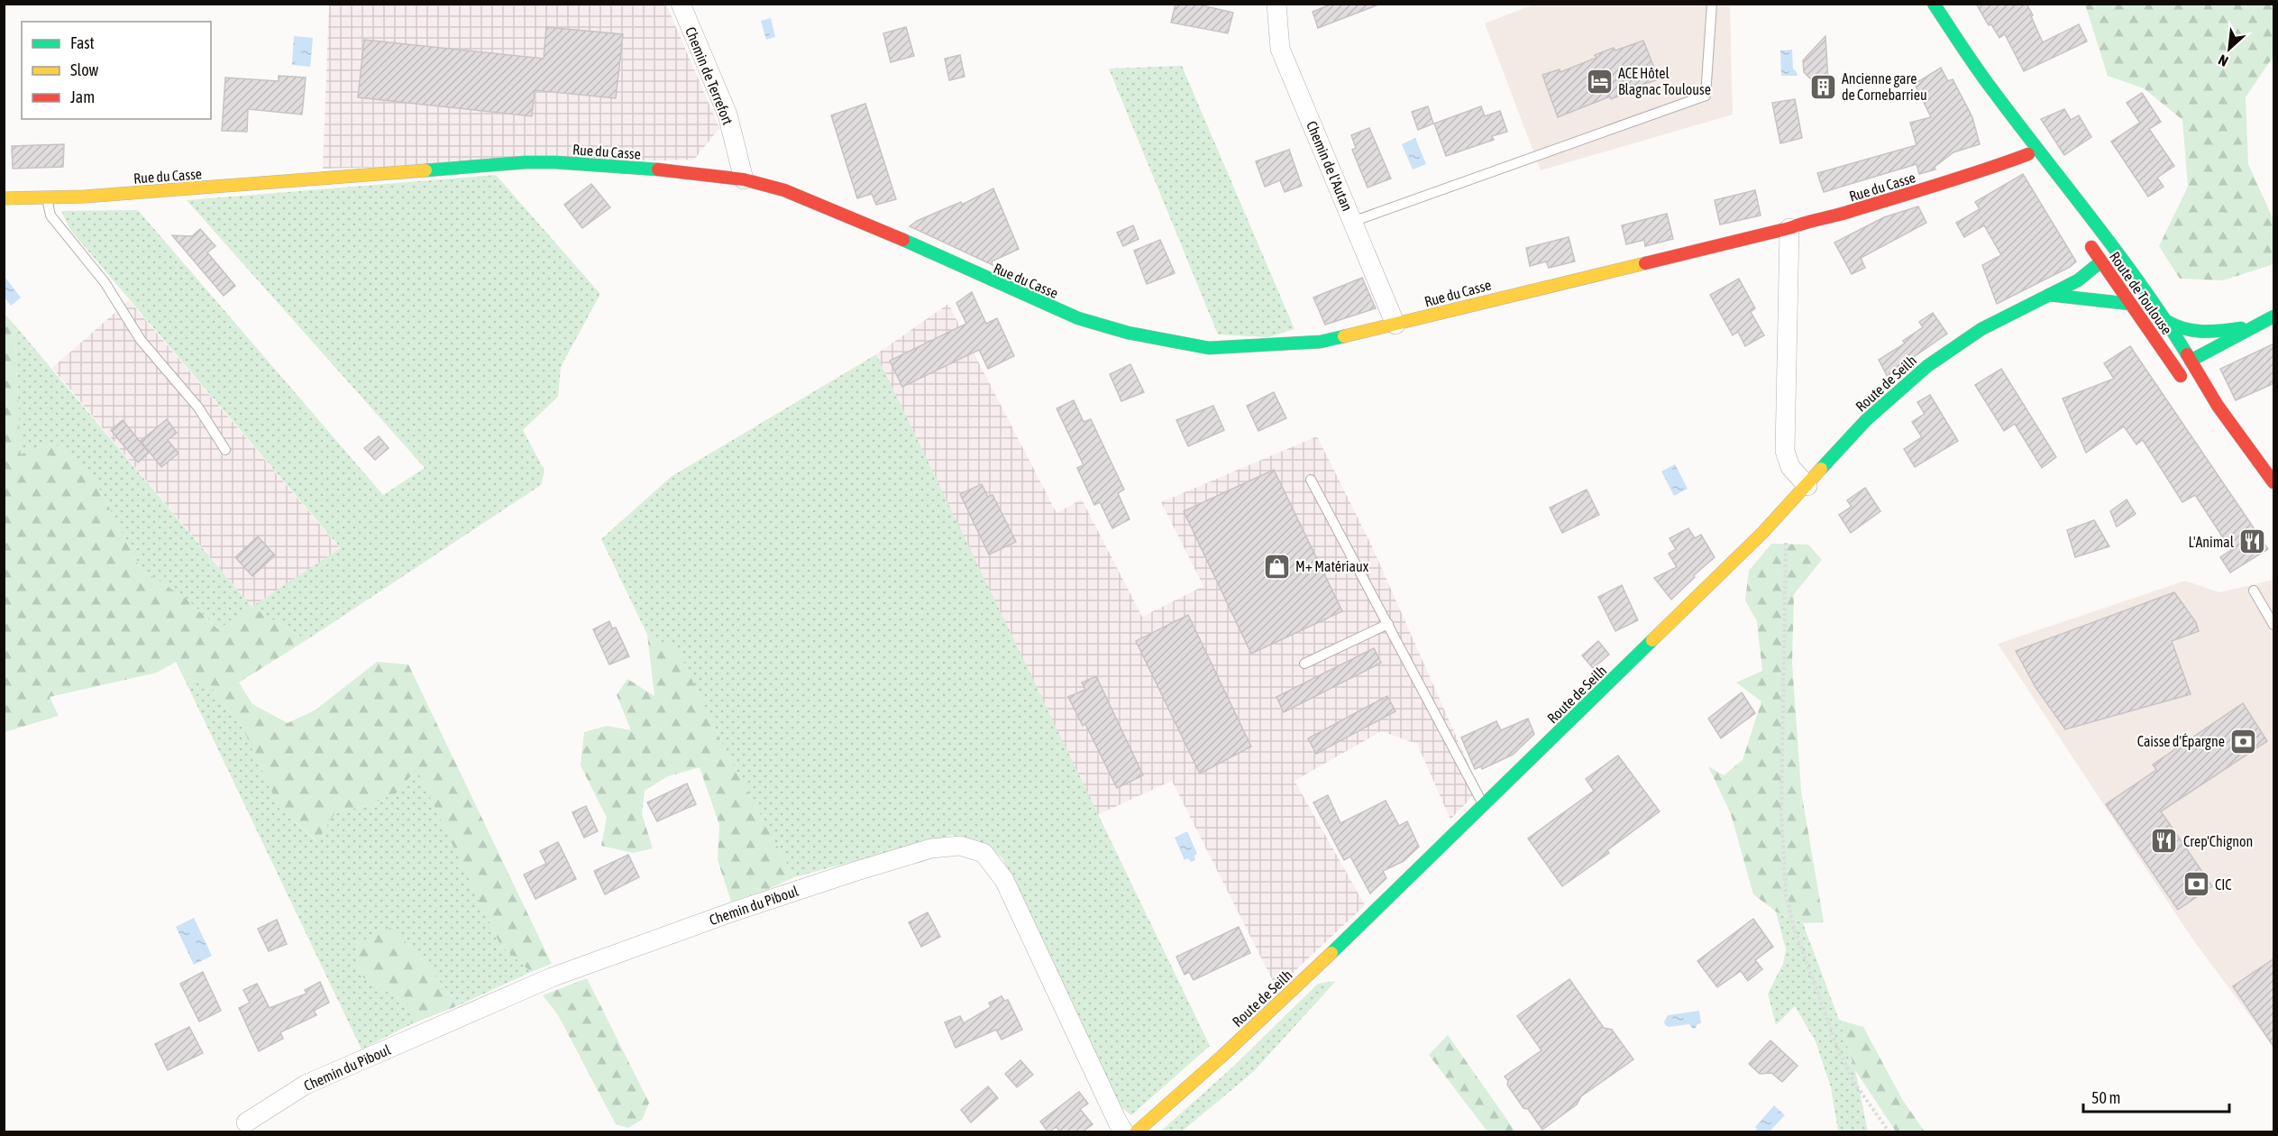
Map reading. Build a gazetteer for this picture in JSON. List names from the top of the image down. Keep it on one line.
{"streets":{"street":["Chemin de Terrefort","Rue du Casse","Chemin de l'Autan","Route de Toulouse","Route de Seilh","Chemin du Piboul"]},"crossings":[["Chemin de Terrefort","Rue du Casse"],["Rue du Casse","Chemin de l'Autan"],["Rue du Casse","Route de Toulouse"],["Route de Toulouse","Route de Seilh"]],"places":{"hotel":["ACE Hôtel Blagnac Toulouse"],"building":["Ancienne gare de Cornebarrieu"],"restaurant":["L'Animal","Crep'Chignon"],"shop":["M+ Matériaux"],"bank":["Caisse d'Épargne","CIC"]},"legend":["Fast","Slow","Jam"],"scale_bar":"50 m","north":"bottom left"}
